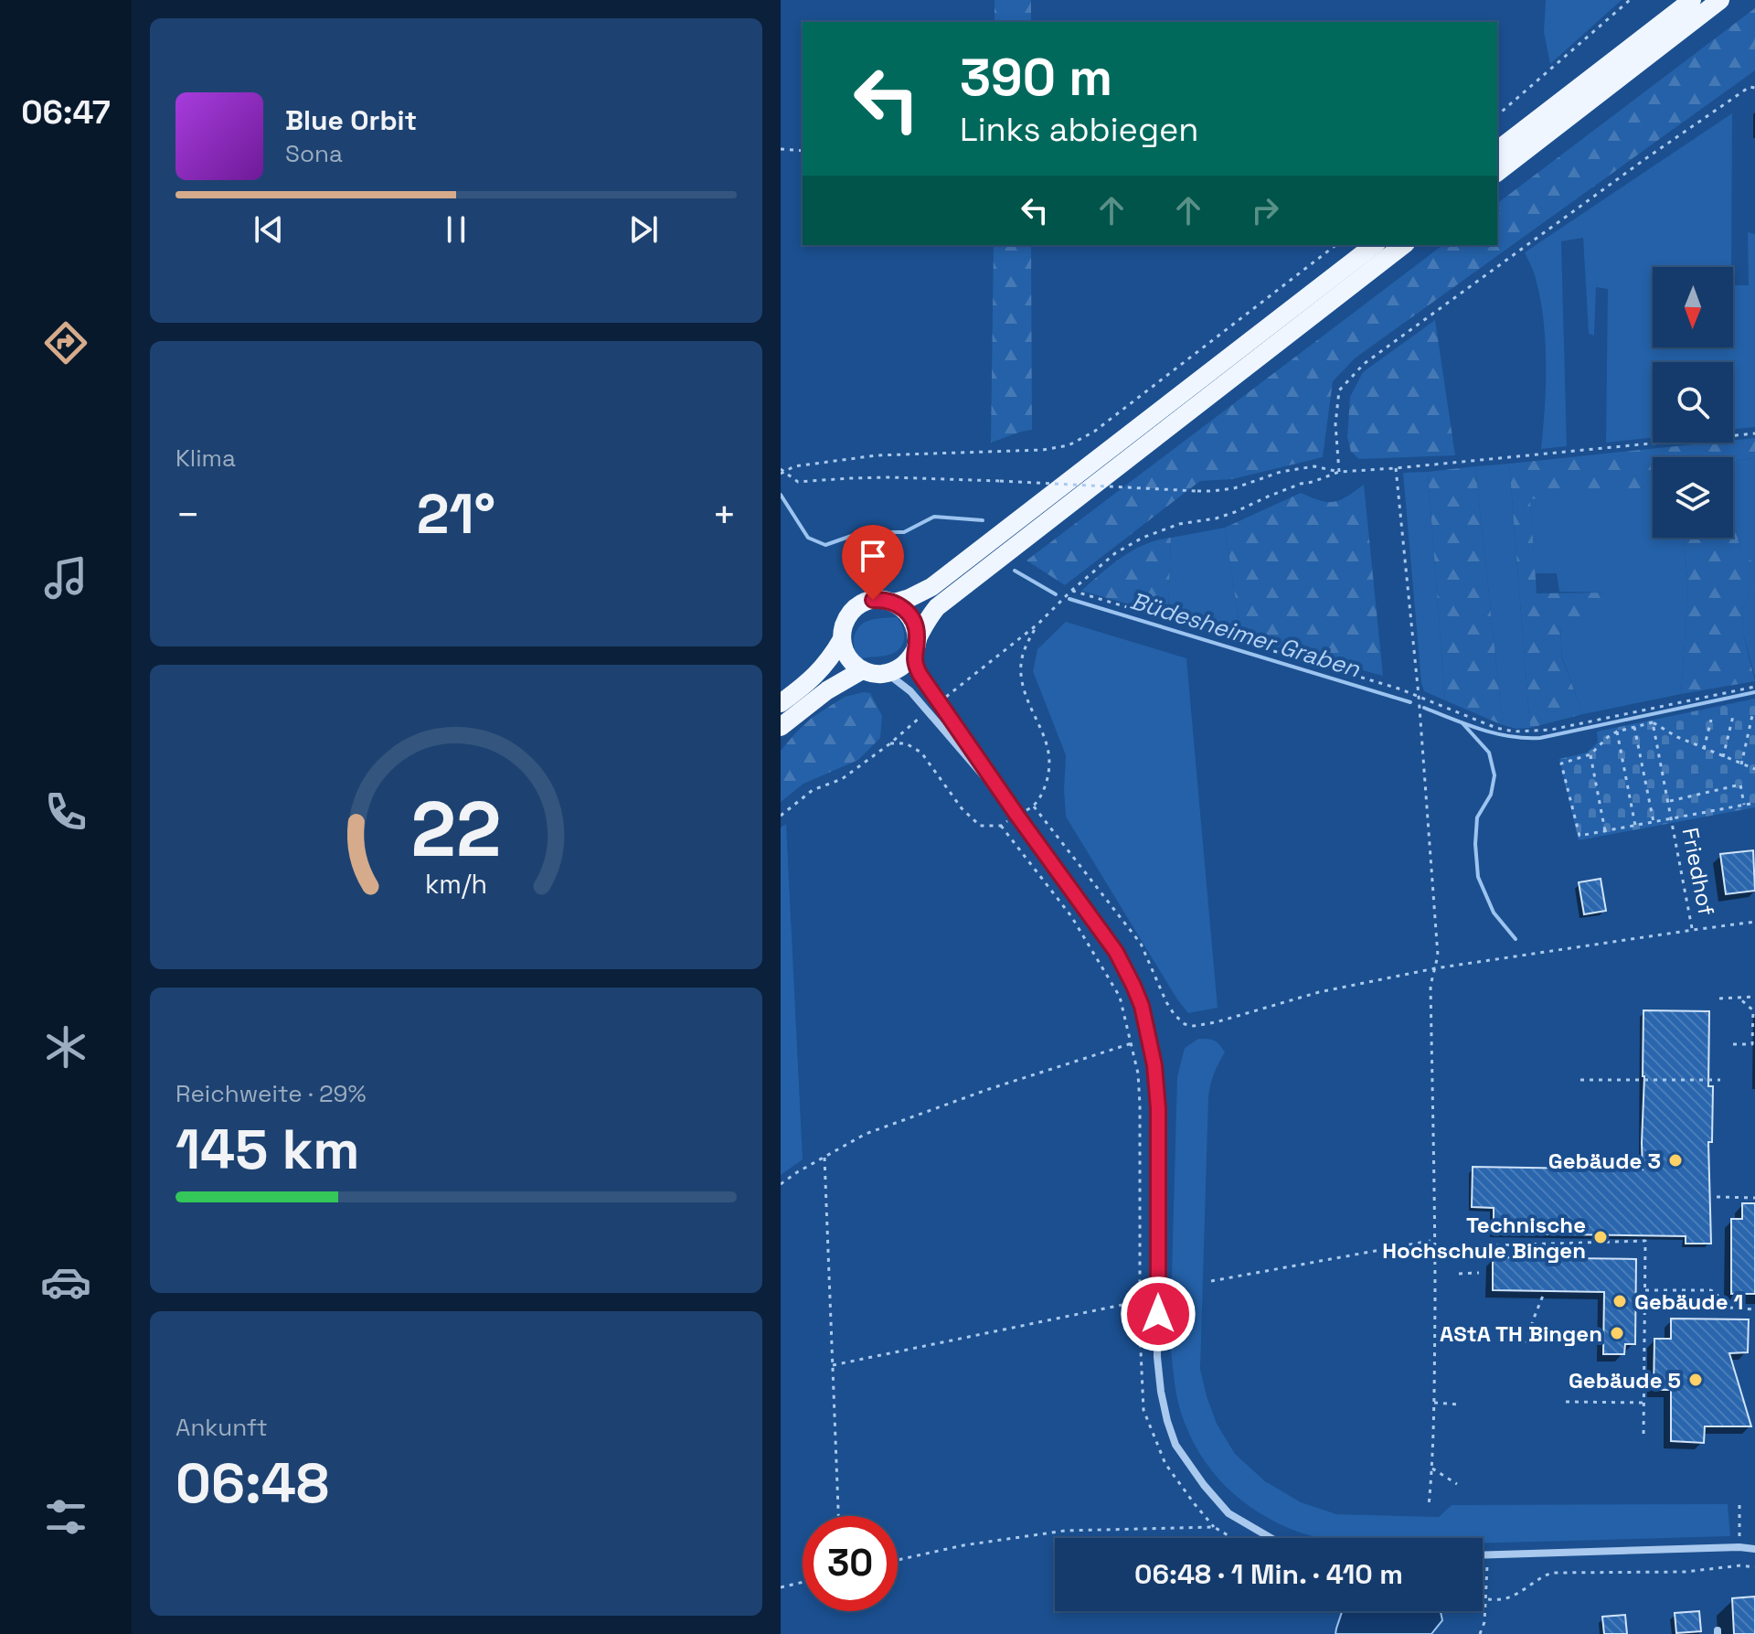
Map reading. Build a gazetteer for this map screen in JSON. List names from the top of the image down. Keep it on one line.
{"streets":{"path":["Friedhof"]},"water":["Büdesheimer Graben"],"places":["Gebäude 3","Technische Hochschule Bingen","Gebäude 1","AStA TH Bingen","Gebäude 5"],"north":"bottom","page":{"tabs":"06:47","turn":["390 m","Links abbiegen"],"song":["Blue Orbit","Sona"],"tile":["Klima",["Reichweite · 29%","145 km"],["Ankunft","06:48"]],"heat":["−","21°","+"],"limit":"30","trip":"06:48 · 1 Min. · 410 m","gauge":["22","km/h"]}}
